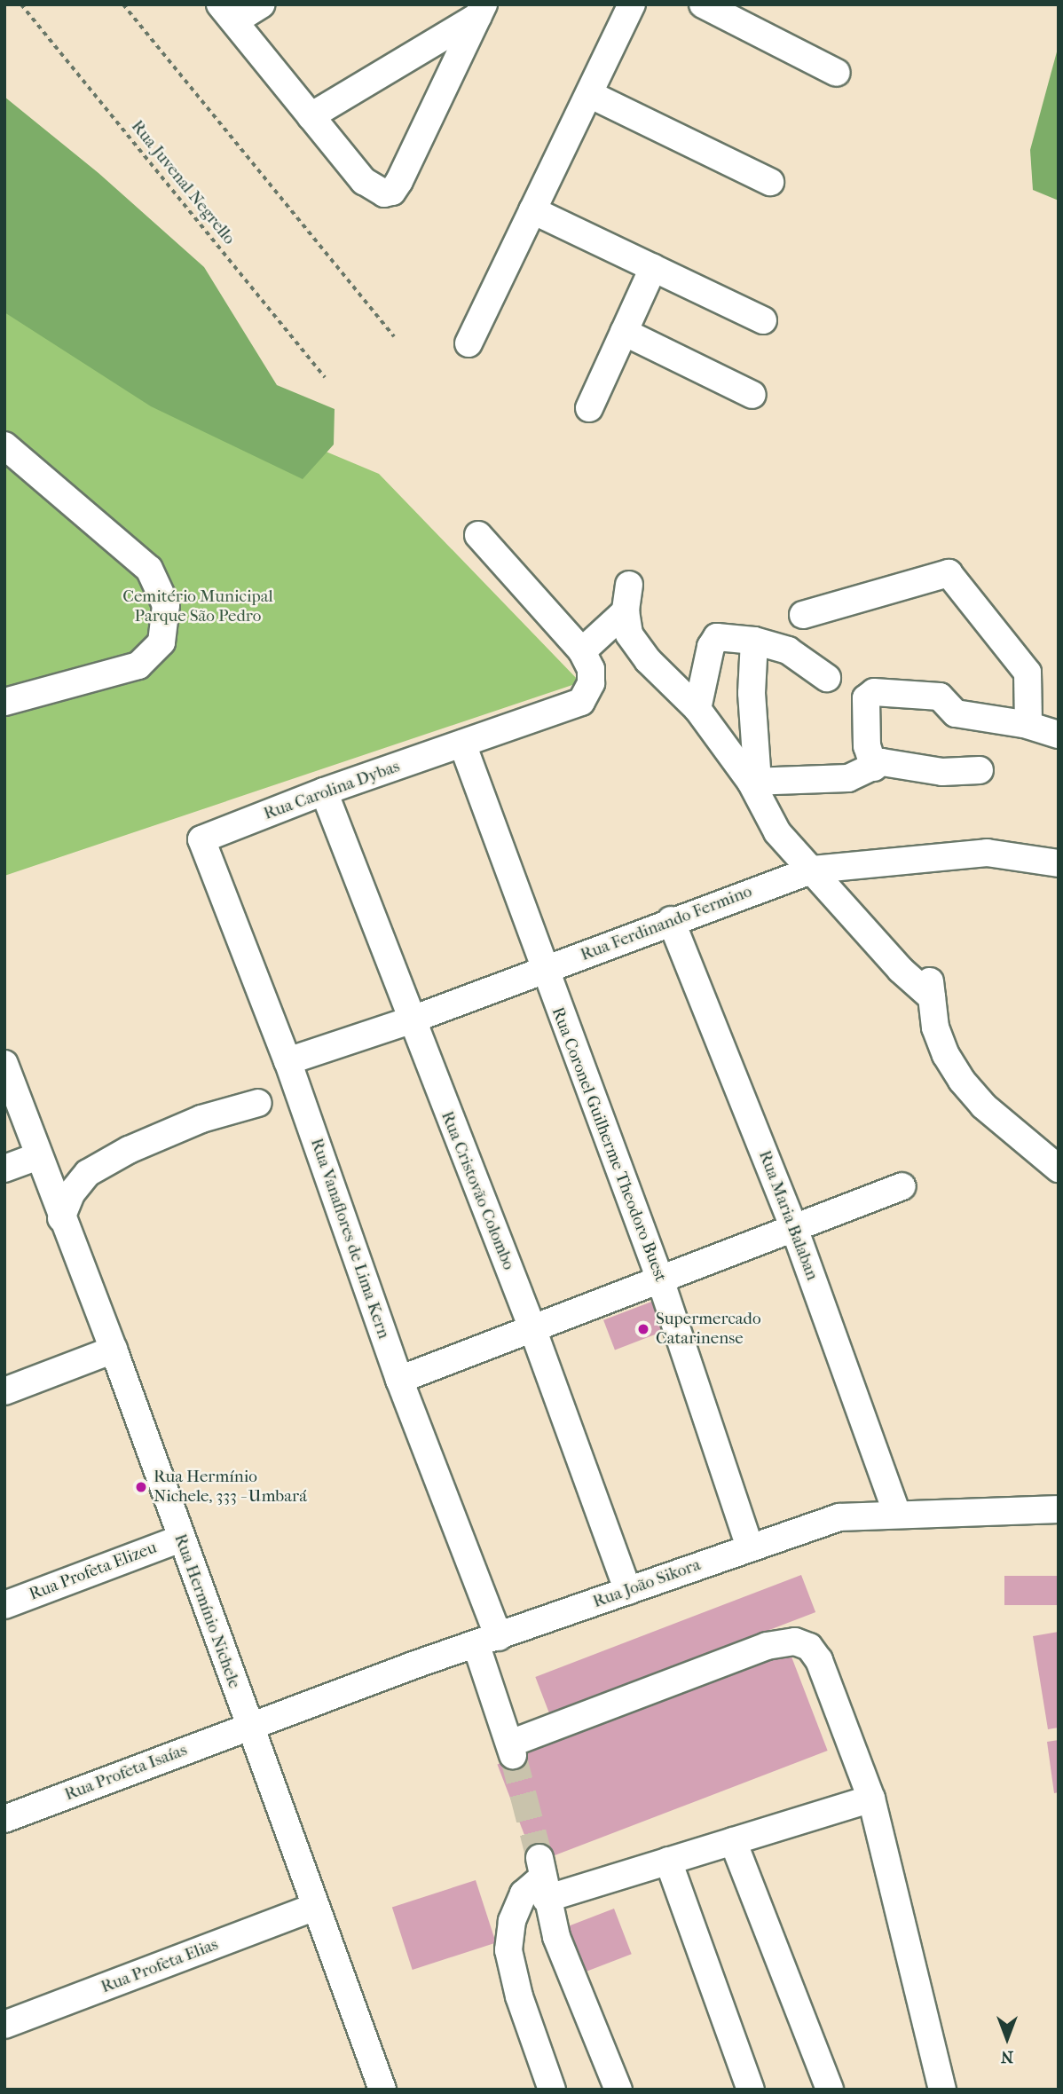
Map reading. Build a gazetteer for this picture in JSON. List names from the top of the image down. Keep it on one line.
{"streets":{"street":["Rua Carolina Dybas","Rua Ferdinando Fermino","Rua Coronel Guilherme Theodoro Buest","Rua Cristovão Colombo","Rua Maria Balaban","Rua Vanaflores de Lima Kern","Rua Profeta Elizeu","Rua João Sikora","Rua Hermínio Nichele","Rua Profeta Isaías","Rua Profeta Elias"],"path":["Rua Juvenal Negrello"]},"crossings":[["Rua Carolina Dybas","Rua Coronel Guilherme Theodoro Buest"],["Rua Carolina Dybas","Rua Cristovão Colombo"],["Rua Carolina Dybas","Rua Vanaflores de Lima Kern"],["Rua Ferdinando Fermino","Rua Coronel Guilherme Theodoro Buest"],["Rua Ferdinando Fermino","Rua Cristovão Colombo"],["Rua Ferdinando Fermino","Rua Maria Balaban"],["Rua Ferdinando Fermino","Rua Vanaflores de Lima Kern"],["Rua Coronel Guilherme Theodoro Buest","Rua João Sikora"],["Rua Cristovão Colombo","Rua João Sikora"],["Rua Maria Balaban","Rua João Sikora"],["Rua Vanaflores de Lima Kern","Rua João Sikora"],["Rua Profeta Elizeu","Rua Hermínio Nichele"],["Rua João Sikora","Rua Hermínio Nichele"],["Rua João Sikora","Rua Profeta Isaías"],["Rua Hermínio Nichele","Rua Profeta Isaías"],["Rua Hermínio Nichele","Rua Profeta Elias"]],"parks":["Cemitério Municipal Parque São Pedro"],"places":["Supermercado Catarinense","Rua Hermínio Nichele, 333 - Umbará"],"north":"bottom"}
